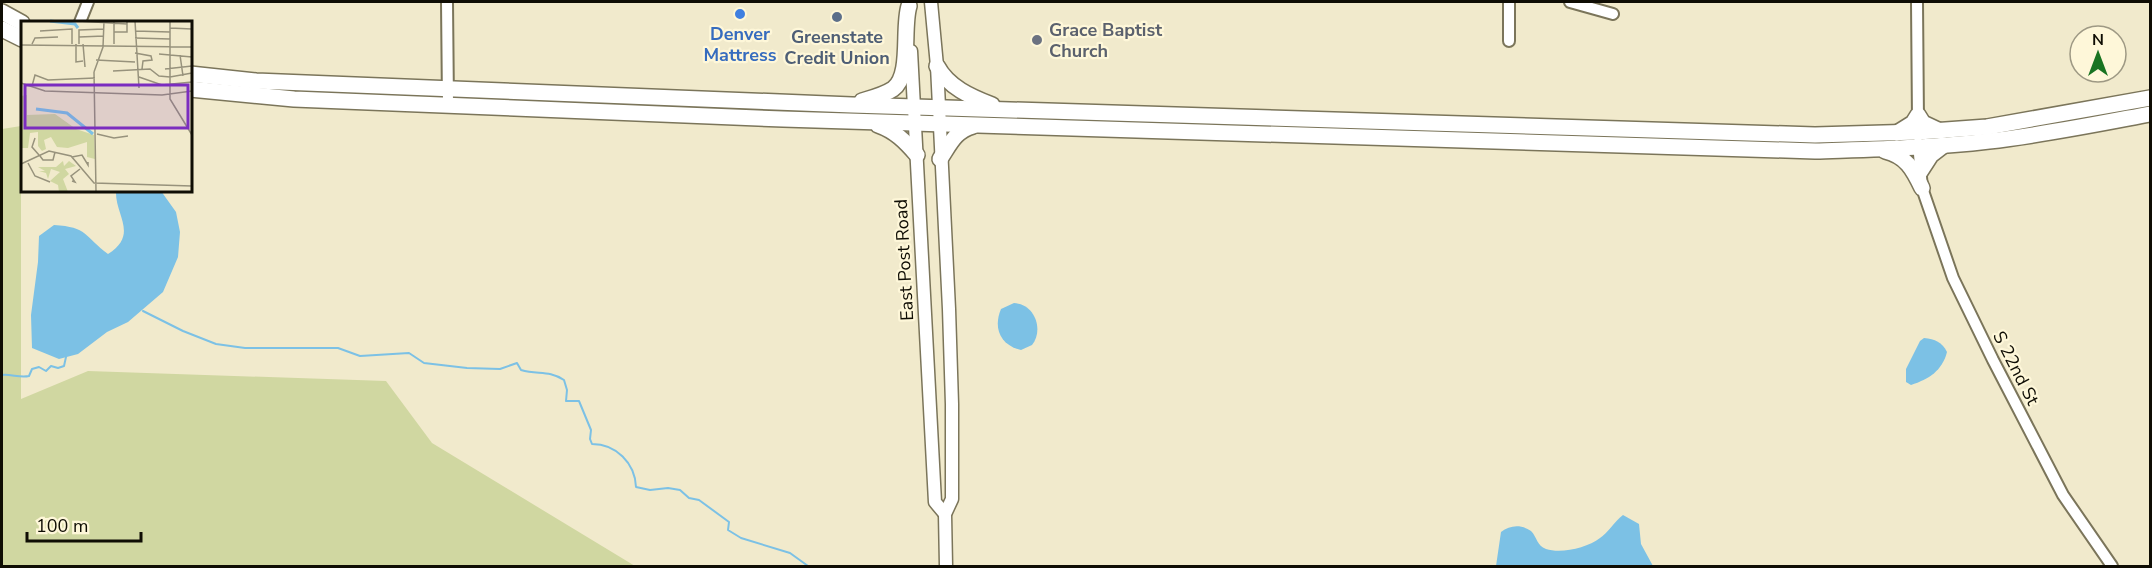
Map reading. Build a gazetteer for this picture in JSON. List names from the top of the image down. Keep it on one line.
{"streets":{"main road":["East Post Road"],"street":["S 22nd St"]},"places":["Denver Mattress","Greenstate Credit Union","Grace Baptist Church"],"scale_bar":"100 m","north":"top"}
